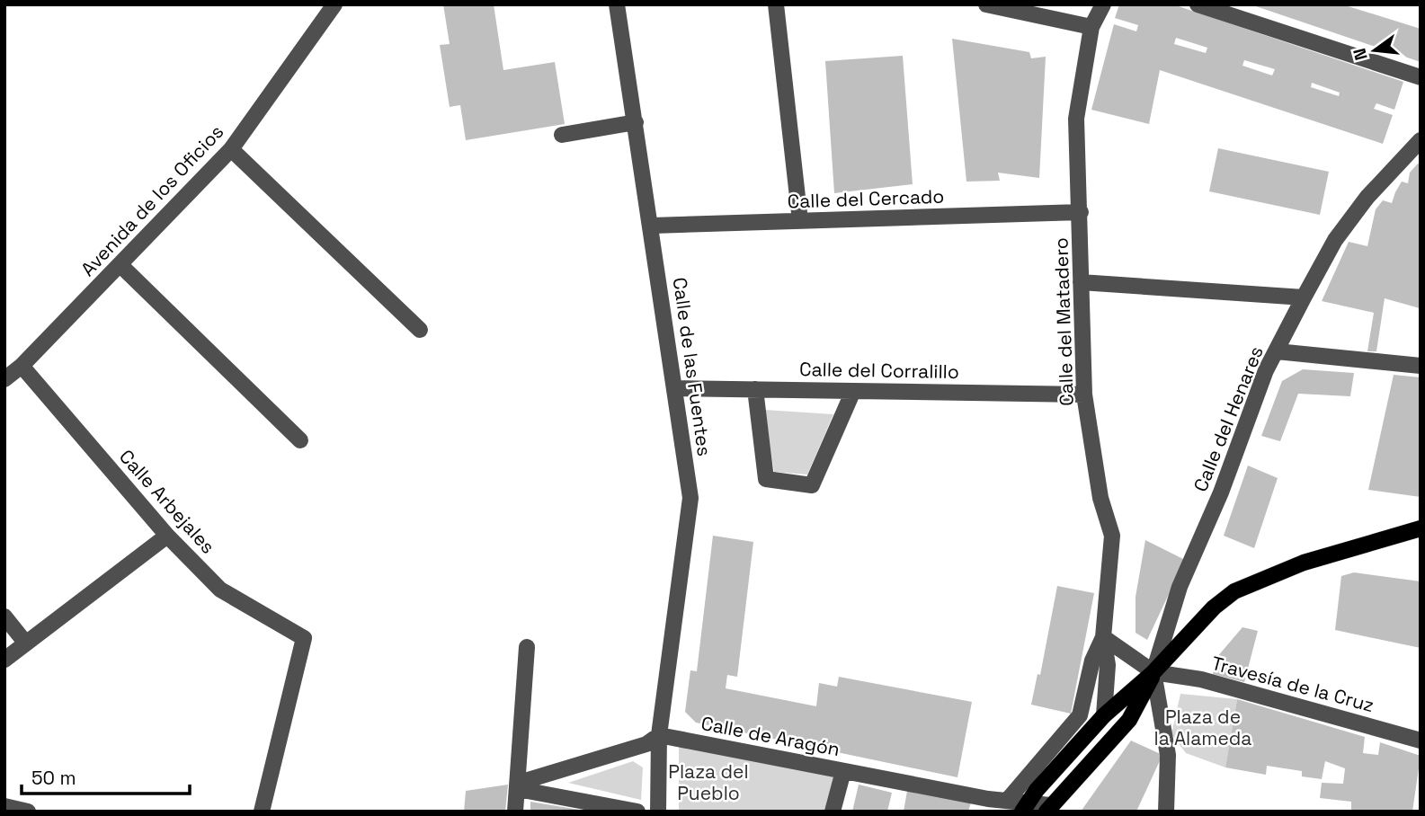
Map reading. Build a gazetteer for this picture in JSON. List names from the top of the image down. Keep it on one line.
{"streets":{"street":["Calle del Cercado","Avenida de los Oficios","Calle del Matadero","Calle de las Fuentes","Calle del Corralillo","Calle del Henares","Calle Arbejales","Travesía de la Cruz","Calle de Aragón"]},"crossings":[["Calle del Cercado","Calle del Matadero"],["Calle del Cercado","Calle de las Fuentes"],["Avenida de los Oficios","Calle Arbejales"],["Calle del Matadero","Calle del Corralillo"],["Calle del Matadero","Calle de Aragón"],["Calle de las Fuentes","Calle del Corralillo"],["Calle de las Fuentes","Calle de Aragón"],["Calle del Henares","Travesía de la Cruz"]],"parks":["Plaza de la Alameda","Plaza del Pueblo"],"scale_bar":"50 m","north":"left"}
